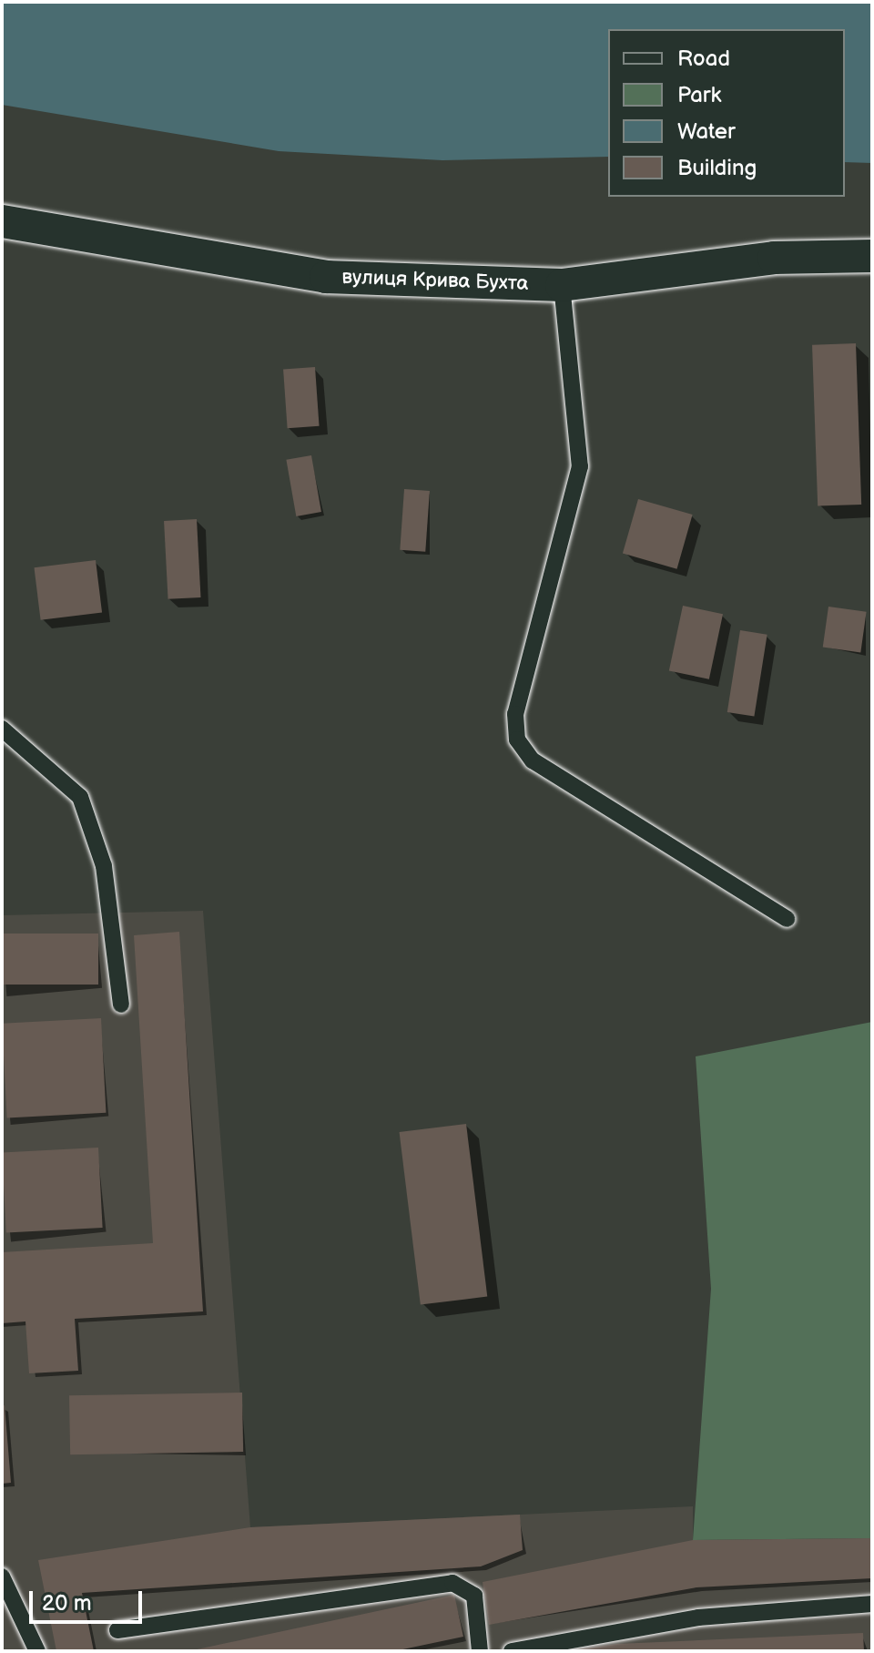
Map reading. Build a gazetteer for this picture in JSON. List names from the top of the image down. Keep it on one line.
{"streets":{"street":["вулиця Крива Бухта"]},"legend":["Road","Park","Water","Building"],"scale_bar":"20 m"}
